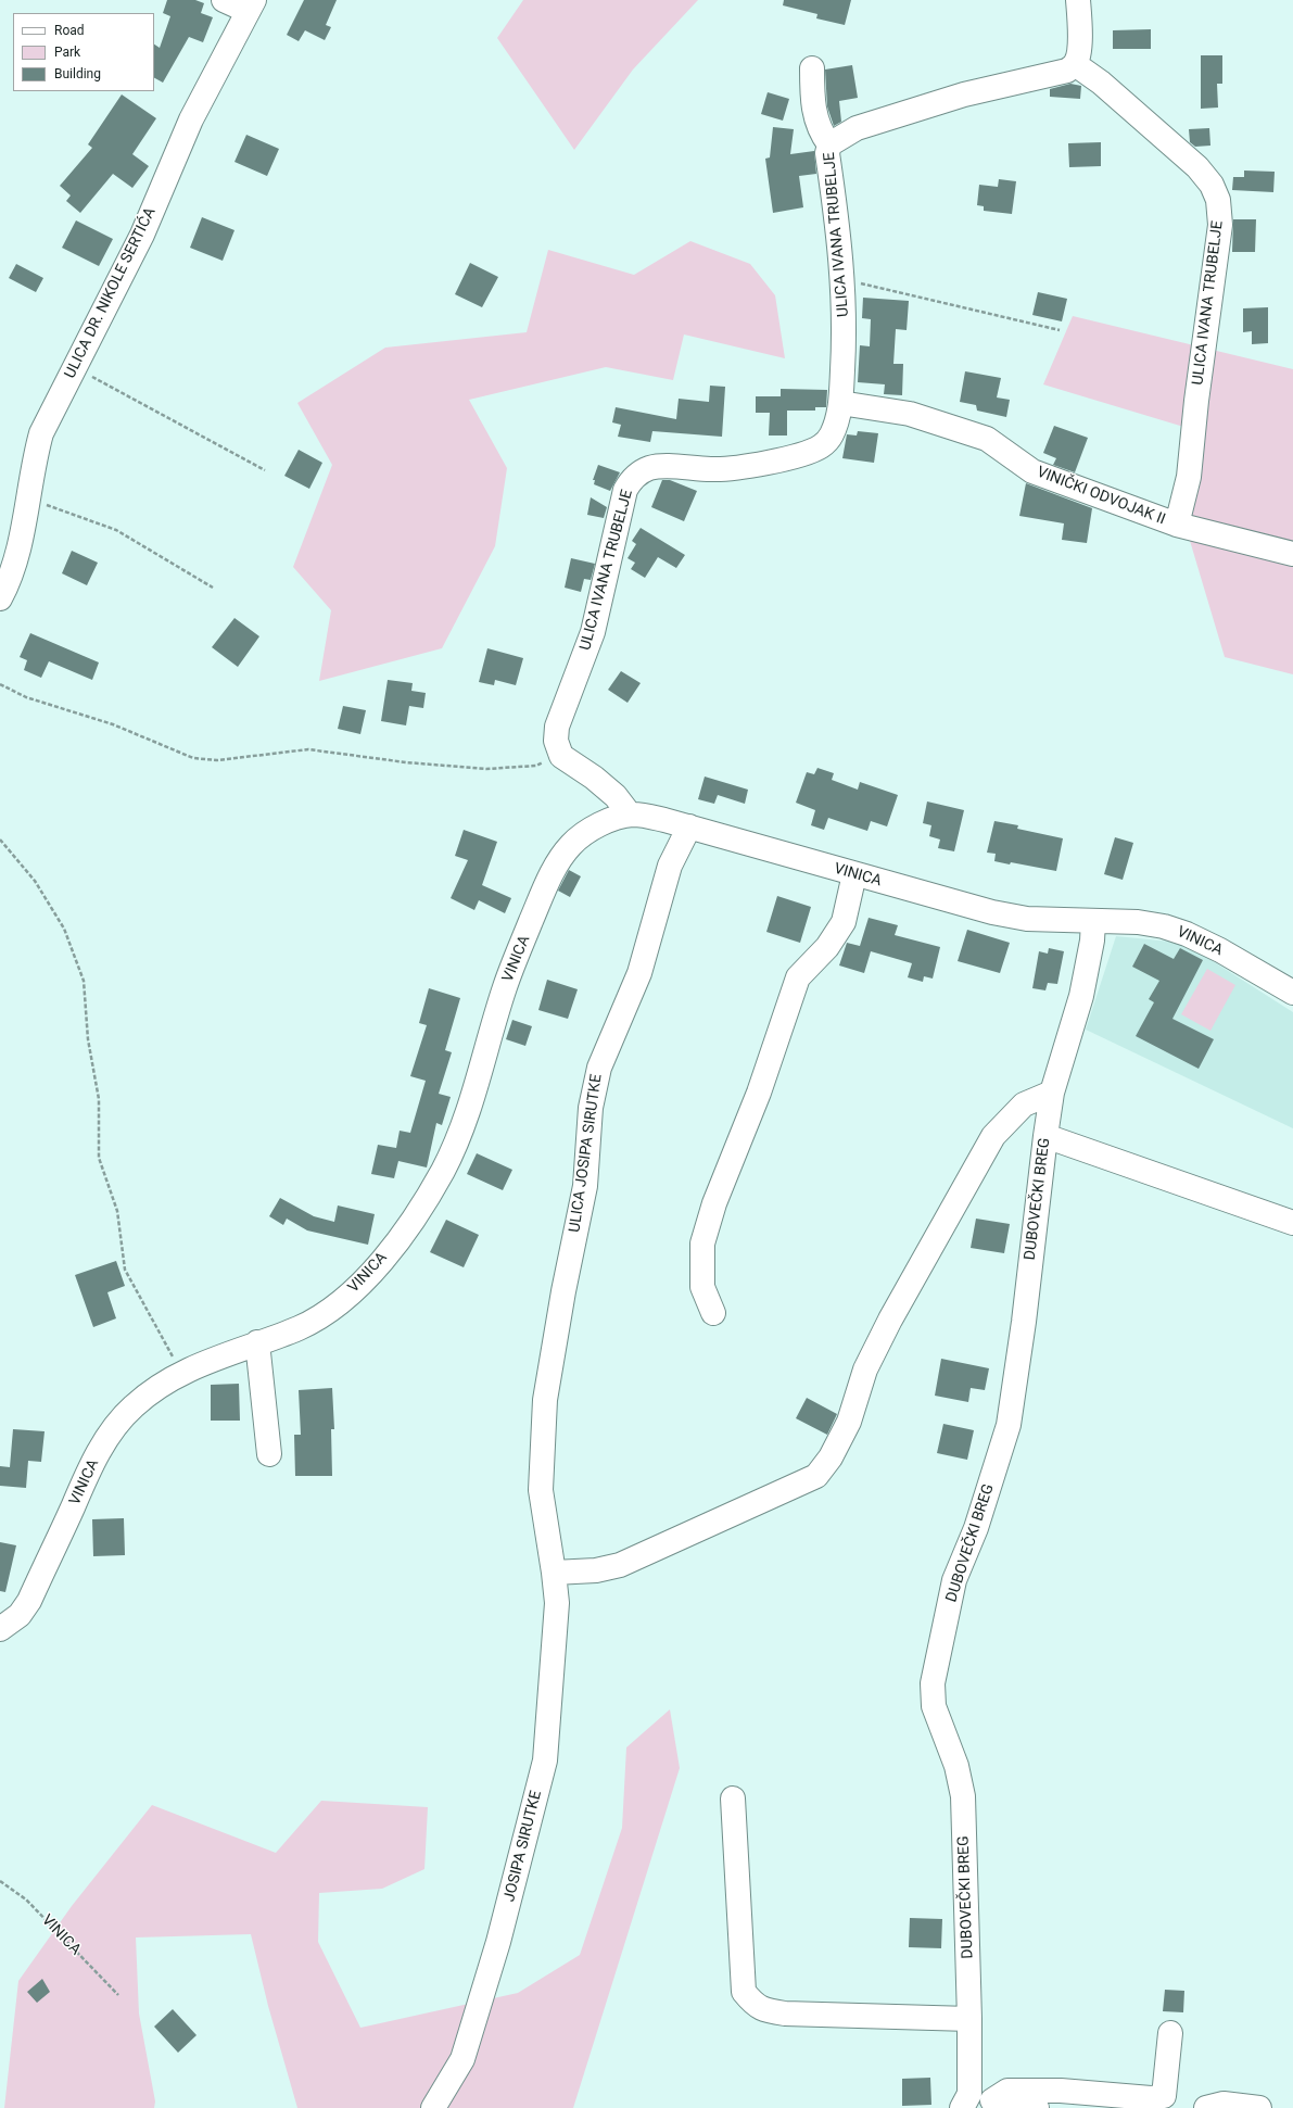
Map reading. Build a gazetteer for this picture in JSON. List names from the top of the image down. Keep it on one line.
{"streets":{"street":["ULICA IVANA TRUBELJE","ULICA DR. NIKOLE SERTIĆA","VINIČKI ODVOJAK II","VINICA","ULICA JOSIPA SIRUTKE","DUBOVEČKI BREG","JOSIPA SIRUTKE"]},"crossings":[["ULICA IVANA TRUBELJE","VINIČKI ODVOJAK II"],["VINICA","ULICA JOSIPA SIRUTKE"],["VINICA","DUBOVEČKI BREG"],["ULICA JOSIPA SIRUTKE","JOSIPA SIRUTKE"]],"legend":["Road","Park","Building"]}
